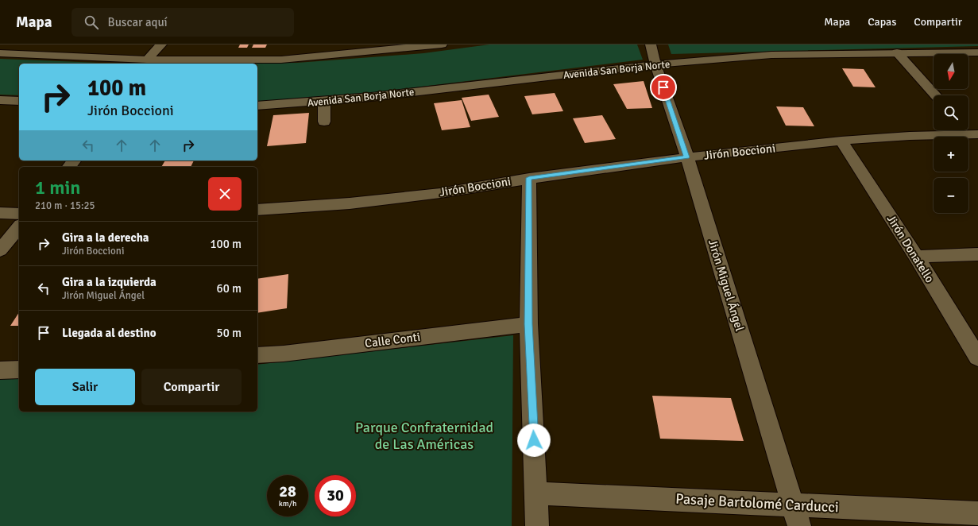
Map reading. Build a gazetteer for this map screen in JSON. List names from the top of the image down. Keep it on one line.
{"streets":{"street":["Avenida San Borja Norte","Jirón Boccioni","Jirón Donatello","Jirón Miguel Ángel","Calle Conti","Pasaje Bartolomé Carducci"]},"crossings":[["Avenida San Borja Norte","Jirón Miguel Ángel"],["Jirón Boccioni","Jirón Donatello"],["Jirón Boccioni","Jirón Miguel Ángel"],["Jirón Miguel Ángel","Pasaje Bartolomé Carducci"]],"parks":["Parque Confraternidad de Las Américas"],"north":"bottom","page":{"header":"Mapa","search":"Buscar aquí","nav":["Mapa","Capas","Compartir"],"map_buttons":["+","−"],"turn":["100 m","Jirón Boccioni"],"heading":["1 min","210 m · 15:25"],"list":[{"name":"Gira a la derecha","note":"Jirón Boccioni","value":"100 m"},{"name":"Gira a la izquierda","note":"Jirón Miguel Ángel","value":"60 m"},{"name":"Llegada al destino","value":"50 m"}],"buttons":["Salir","Compartir"],"speed":"28 km/h","limit":"30"}}
